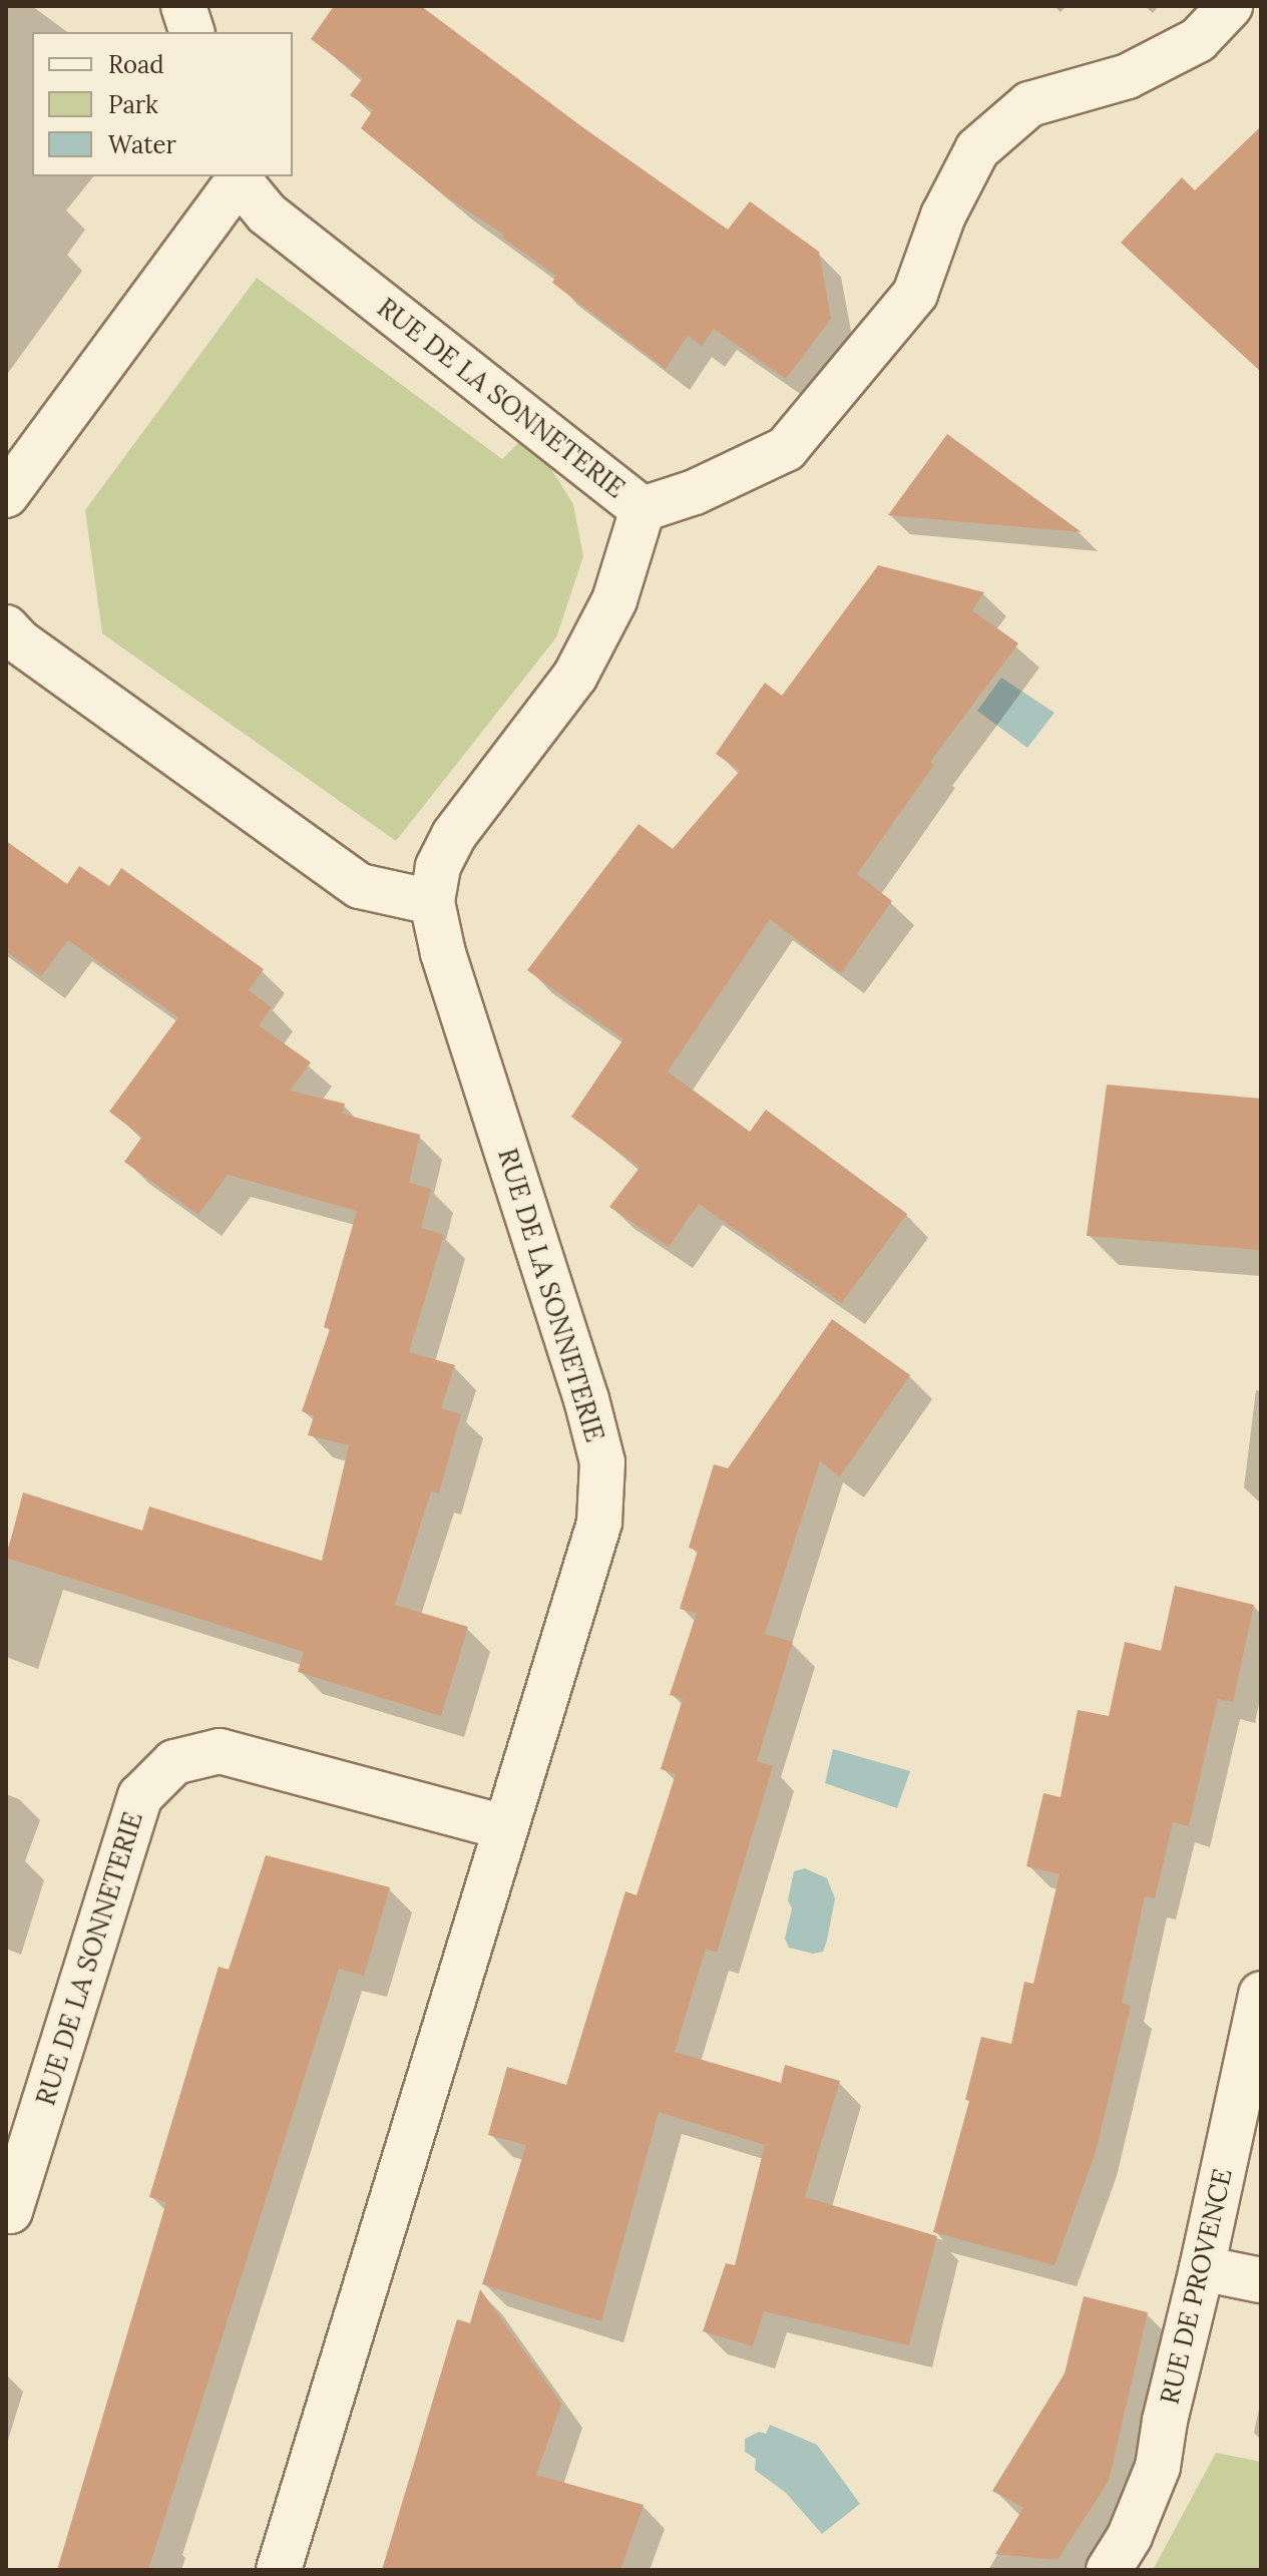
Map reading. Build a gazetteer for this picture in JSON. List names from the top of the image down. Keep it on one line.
{"streets":{"street":["RUE DE LA SONNETERIE","RUE DE PROVENCE"]},"legend":["Road","Park","Water"]}
